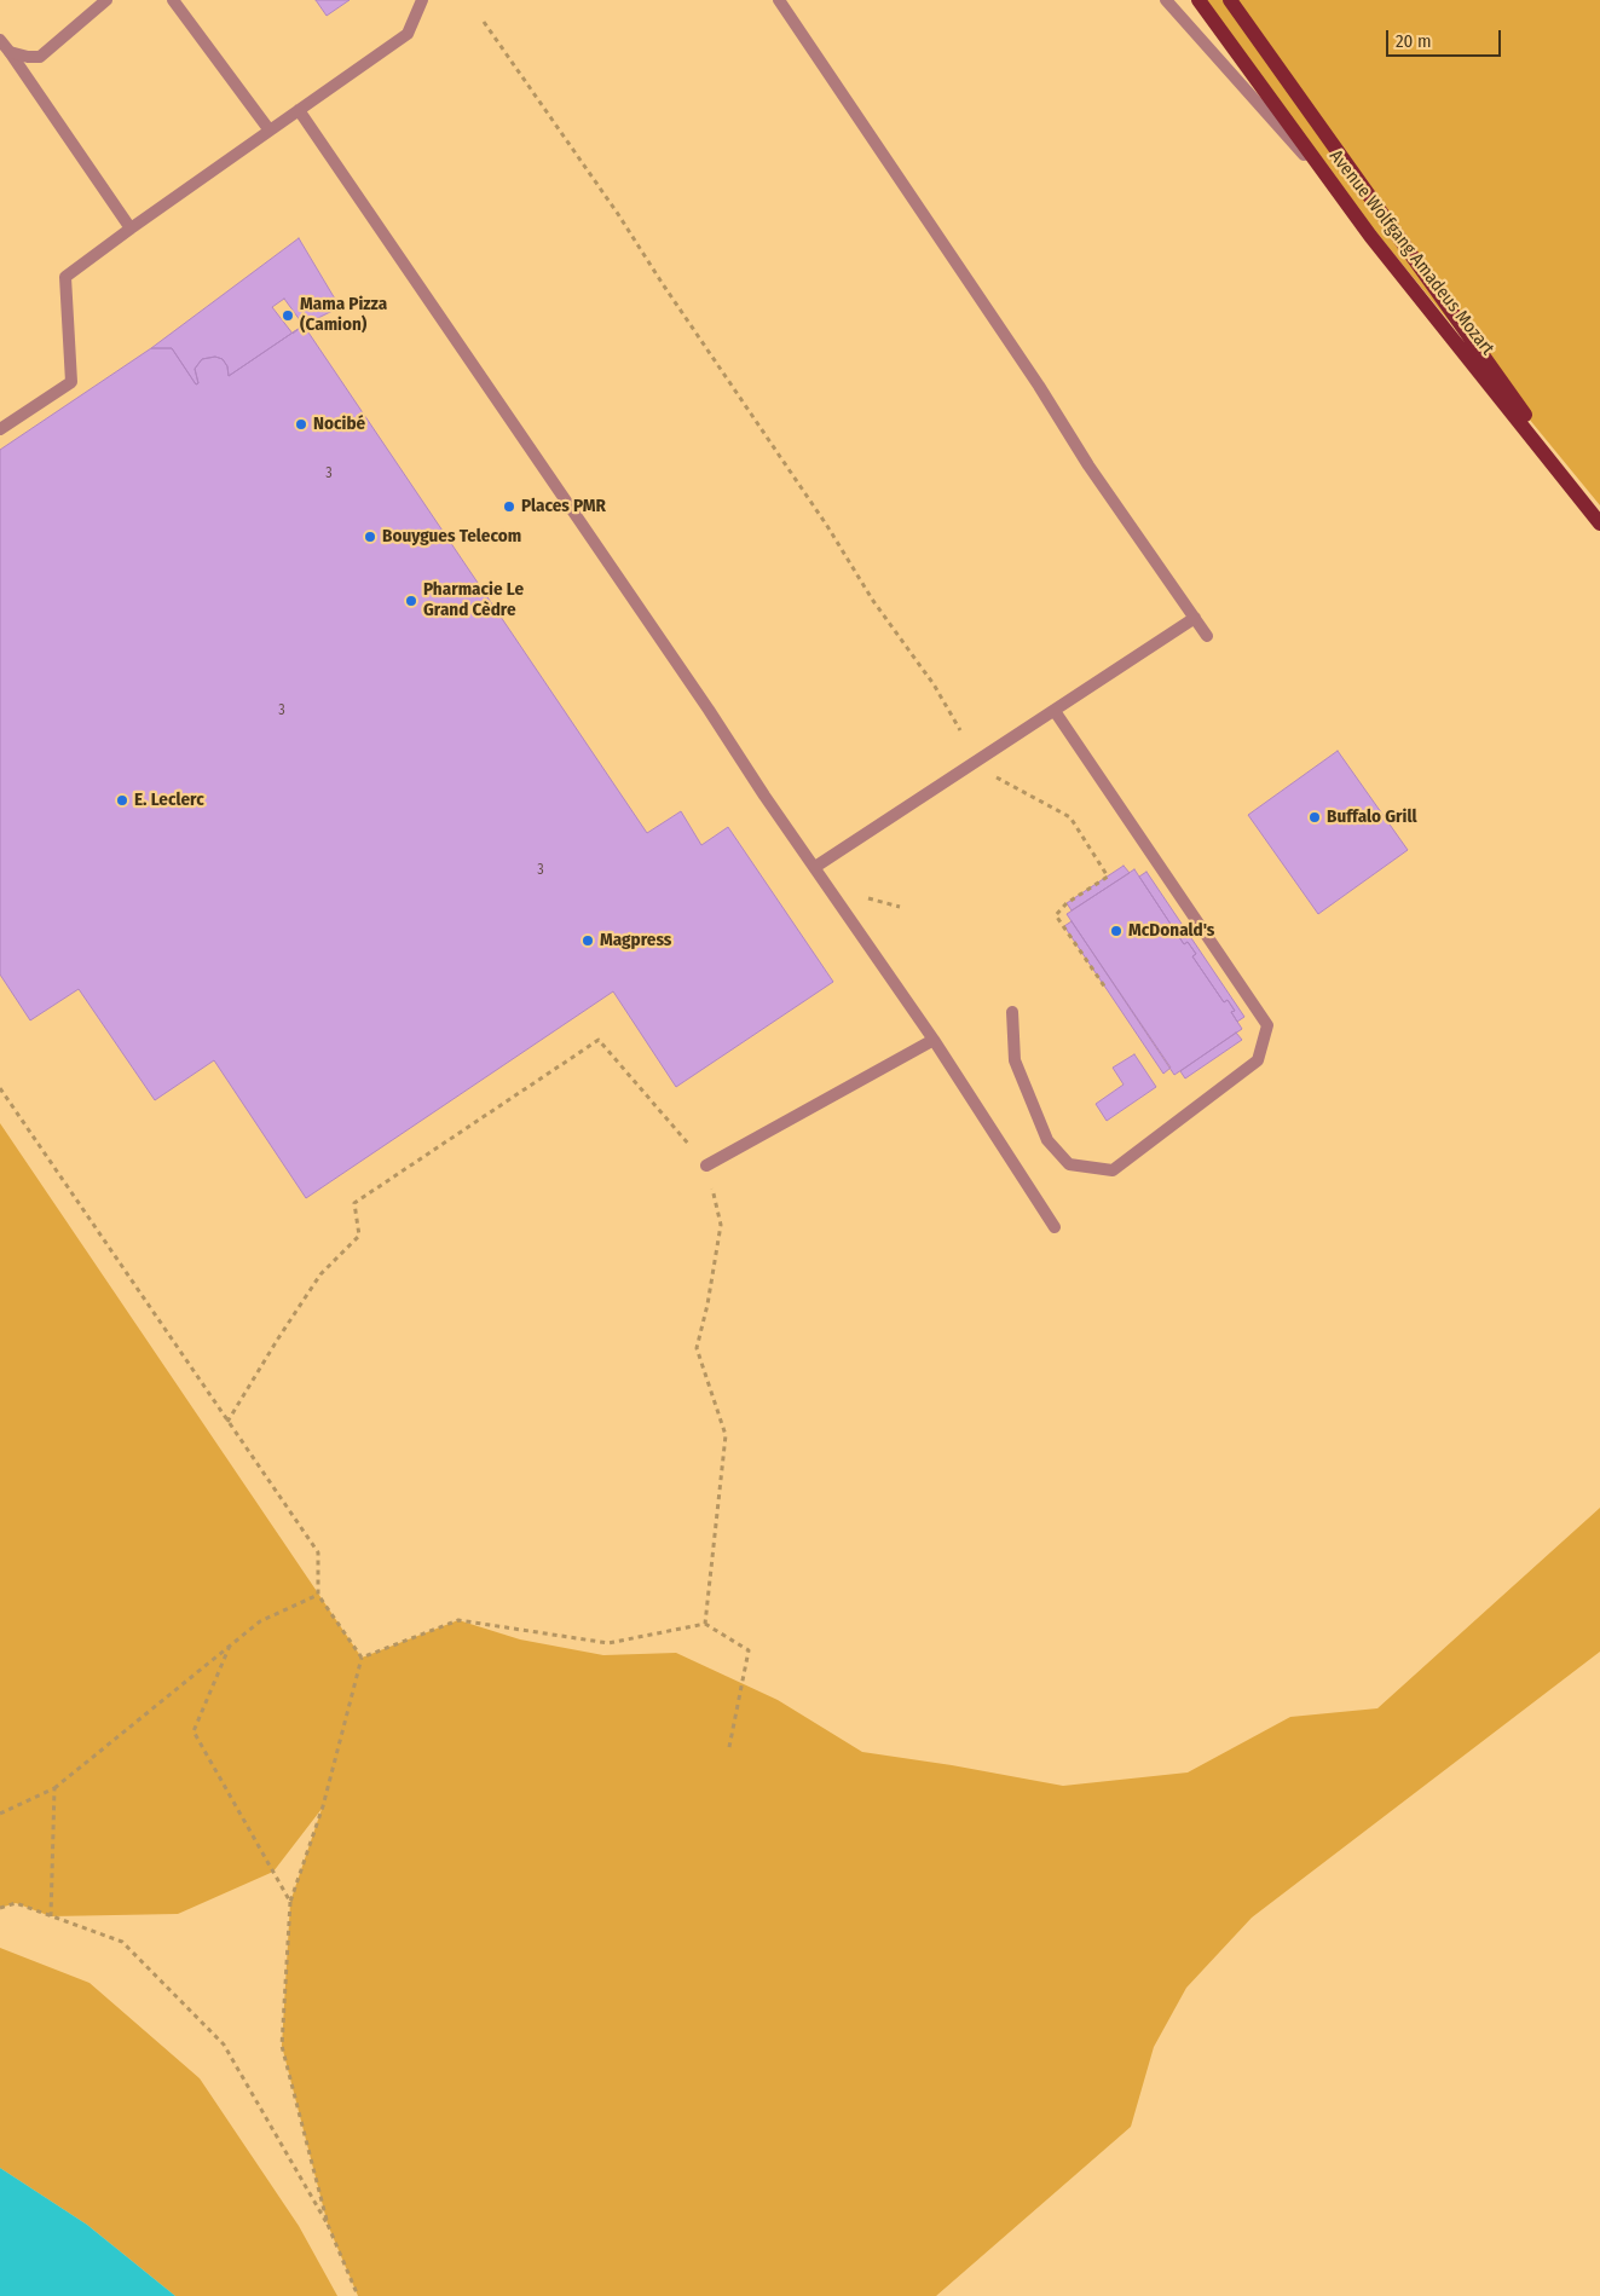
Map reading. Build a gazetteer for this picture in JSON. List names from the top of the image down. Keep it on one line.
{"streets":{"main road":["Avenue Wolfgang Amadeus Mozart"]},"places":["Mama Pizza (Camion)","Nocibé","Places PMR","Bouygues Telecom","Pharmacie Le Grand Cèdre","E. Leclerc","Buffalo Grill","McDonald's","Magpress"],"house_numbers":["3","3","3"],"scale_bar":"20 m"}
